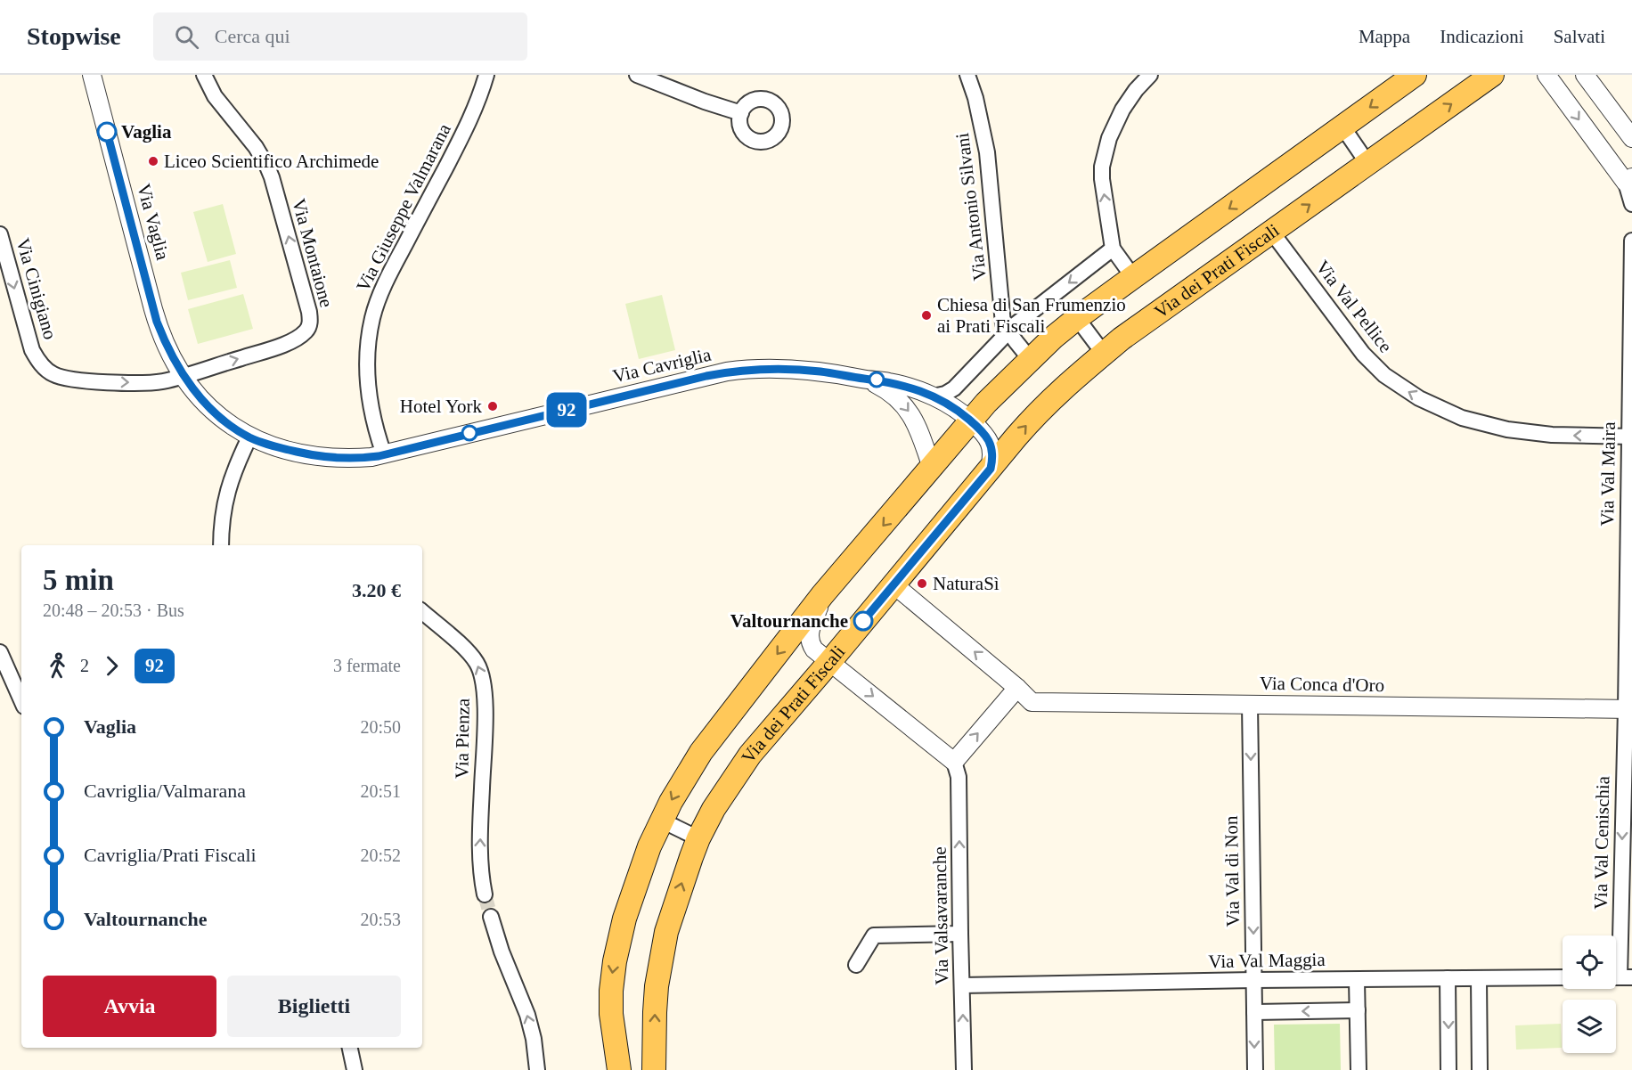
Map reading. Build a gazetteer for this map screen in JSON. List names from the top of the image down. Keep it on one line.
{"streets":{"main road":["Via dei Prati Fiscali"],"street":["Via Antonio Silvani","Via Giuseppe Valmarana","Via Vaglia","Via Montaione","Via Cinigiano","Via Val Pellice","Via Cavriglia","Via Val Maira","Via Conca d'Oro","Via Pienza","Via Val Cenischia","Via Val di Non","Via Valsavaranche","Via Val Maggia"]},"crossings":[["Via Giuseppe Valmarana","Via Cavriglia"],["Via Vaglia","Via Montaione"],["Via Vaglia","Via Cinigiano"],["Via Vaglia","Via Cavriglia"],["Via Montaione","Via Cinigiano"],["Via Montaione","Via Cavriglia"],["Via dei Prati Fiscali","Via Val Pellice"],["Via dei Prati Fiscali","Via Cavriglia"],["Via dei Prati Fiscali","Via Conca d'Oro"],["Via Cinigiano","Via Cavriglia"],["Via Val Pellice","Via Val Maira"],["Via Val Maira","Via Conca d'Oro"],["Via Val Maira","Via Val Cenischia"],["Via Conca d'Oro","Via Val Cenischia"],["Via Conca d'Oro","Via Val di Non"],["Via Val di Non","Via Val Maggia"],["Via Valsavaranche","Via Val Maggia"]],"one_way":["Via Cinigiano","Via Val Pellice","Via Pienza","Via Val Cenischia","Via Val di Non","Via Valsavaranche"],"places":["Vaglia","Liceo Scientifico Archimede","Chiesa di San Frumenzio ai Prati Fiscali","Hotel York","NaturaSì","Valtournanche"],"lines":["bus line 92"],"page":{"header":"Stopwise","search":"Cerca qui","nav":["Mappa","Indicazioni","Salvati"],"on_map":"92","heading":["5 min","20:48 – 20:53 · Bus","3.20 €"],"legs":["2","92","3 fermate"],"list":[{"name":"Vaglia","value":"20:50"},{"name":"Cavriglia/Valmarana","value":"20:51"},{"name":"Cavriglia/Prati Fiscali","value":"20:52"},{"name":"Valtournanche","value":"20:53"}],"buttons":["Avvia","Biglietti"]}}
